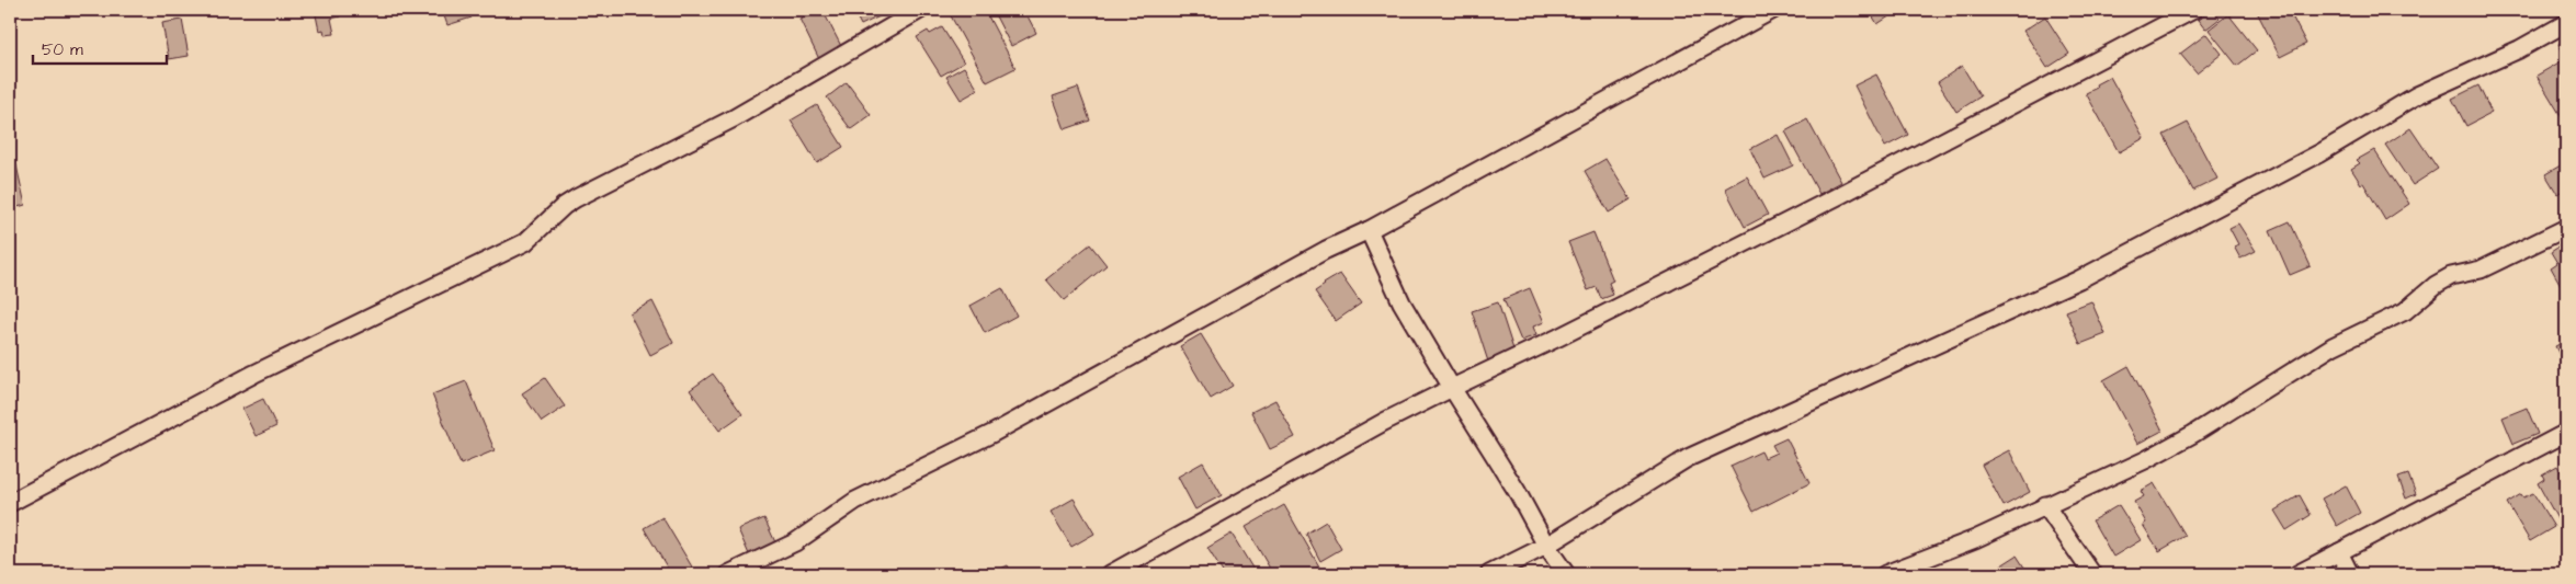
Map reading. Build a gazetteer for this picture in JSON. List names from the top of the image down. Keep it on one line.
{"scale_bar":"50 m"}
